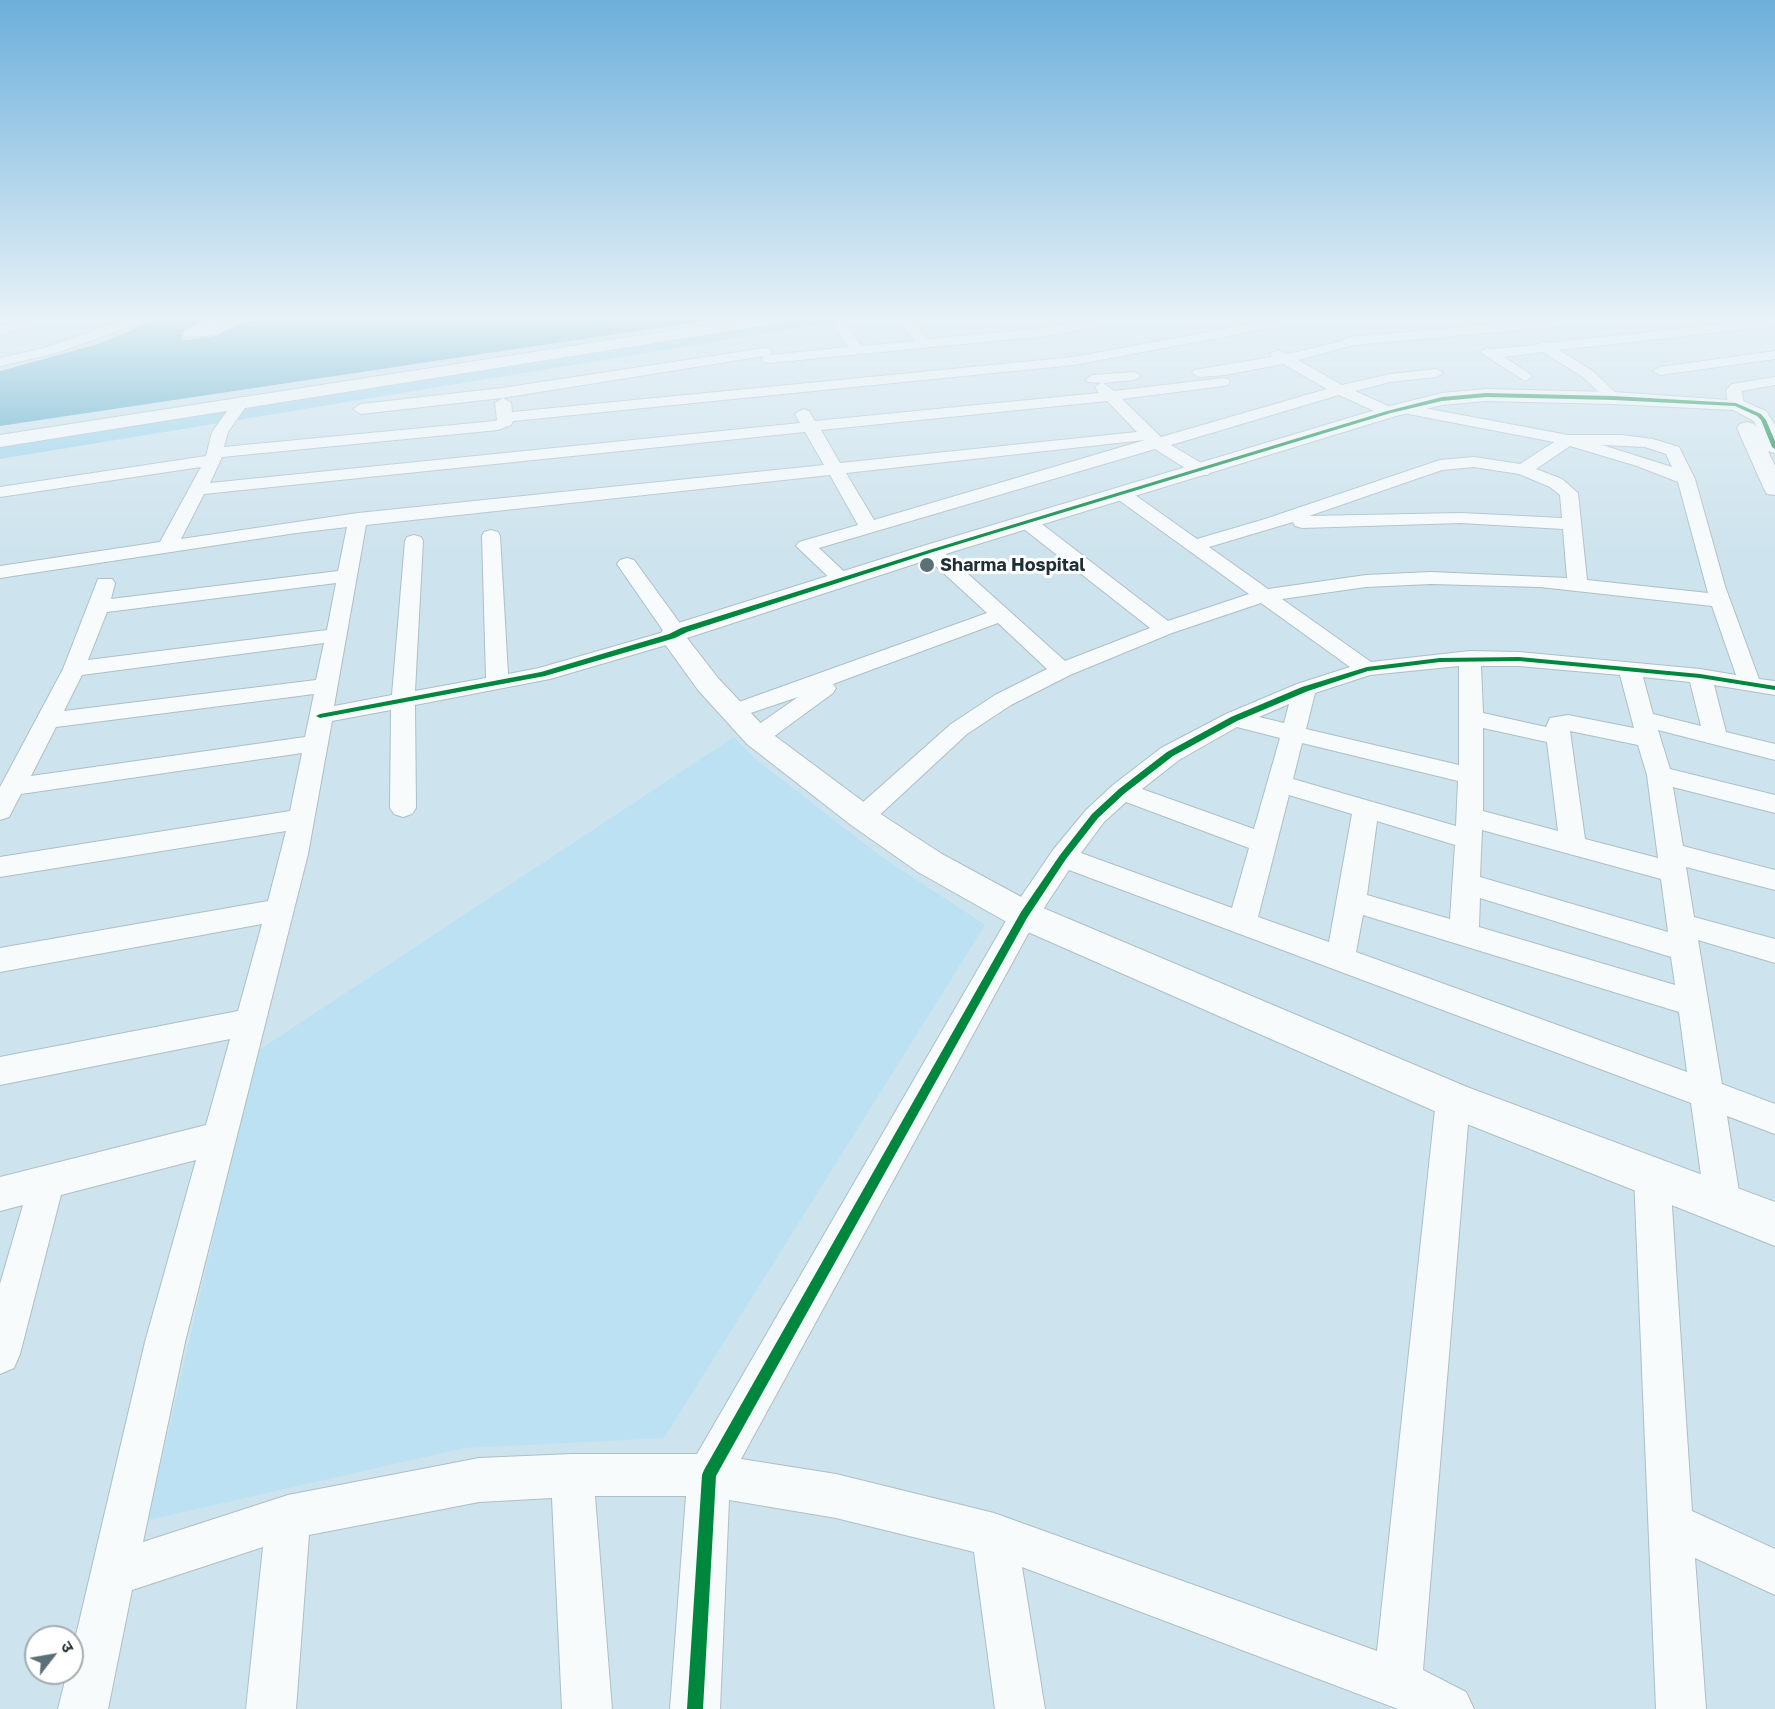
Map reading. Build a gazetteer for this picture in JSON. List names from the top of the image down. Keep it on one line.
{"places":["Sharma Hospital"],"north":"top right"}
